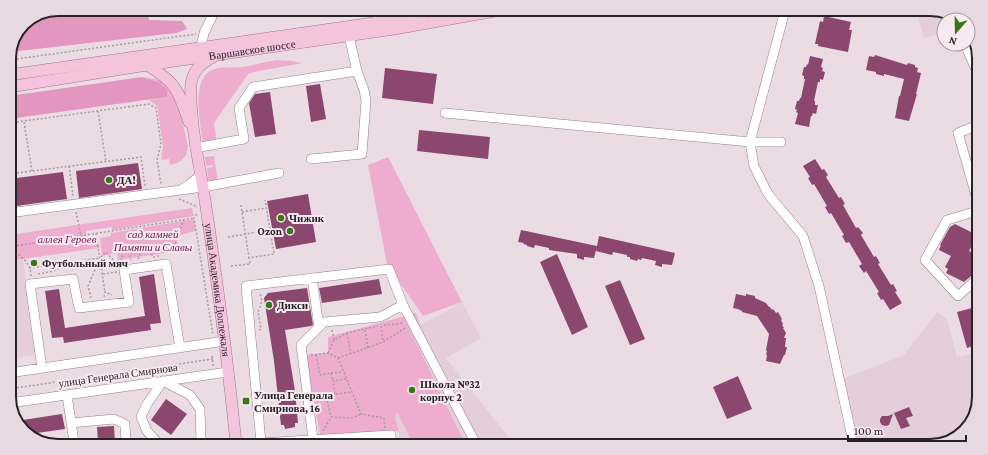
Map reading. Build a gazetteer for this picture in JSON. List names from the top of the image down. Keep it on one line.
{"streets":{"main road":["Варшавское шоссе","улица Академика Доллежаля"],"street":["улица Генерала Смирнова"]},"crossings":[["Варшавское шоссе","улица Академика Доллежаля"],["улица Академика Доллежаля","улица Генерала Смирнова"]],"parks":["сад камней Памяти и Славы","аллея Героев"],"places":{"other":["ДА!","Чижик","Ozon","Футбольный мяч","Дикси","Школа №32 корпус 2"],"transit":["Улица Генерала Смирнова, 16"]},"scale_bar":"100 m","north":"bottom"}
